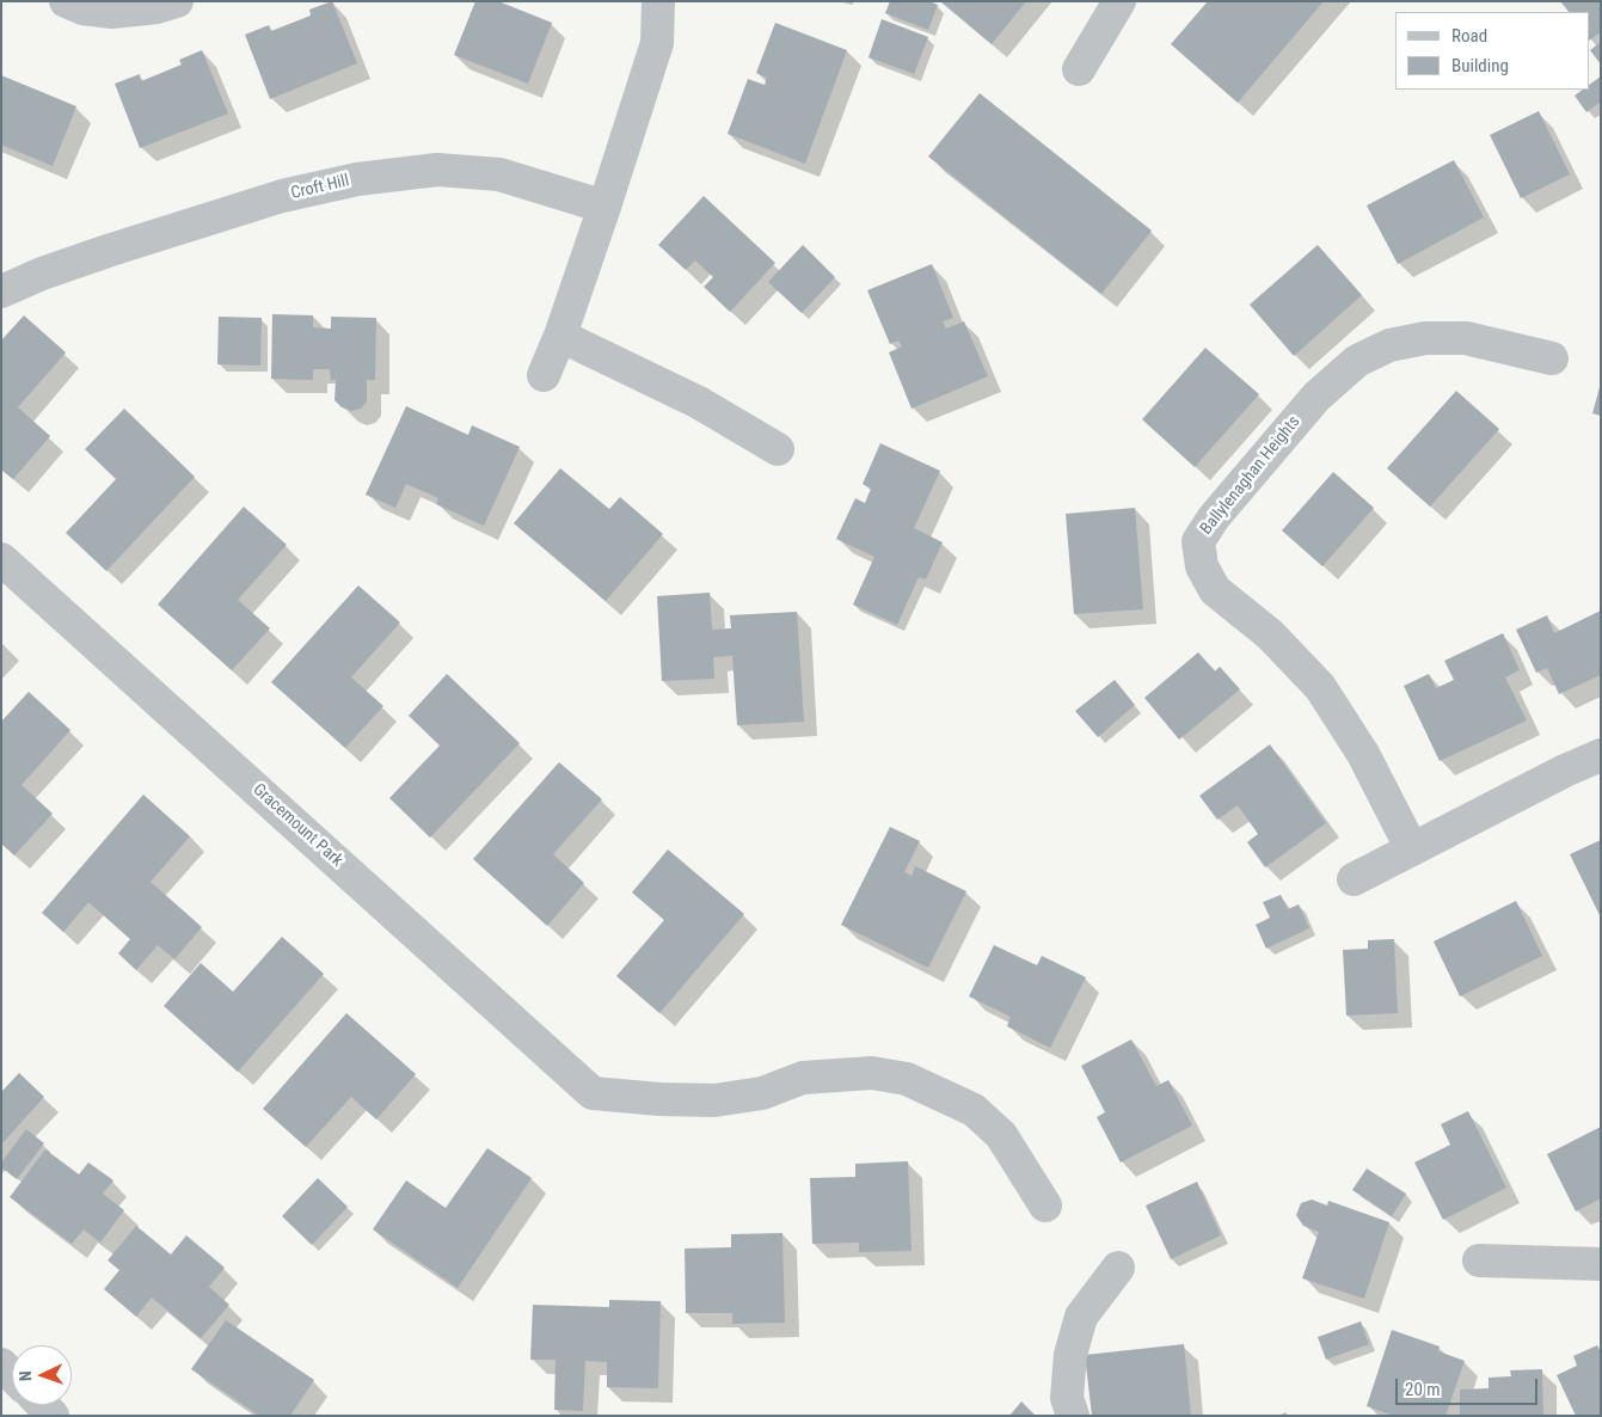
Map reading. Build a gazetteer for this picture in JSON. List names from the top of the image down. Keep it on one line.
{"streets":{"street":["Croft Hill","Ballylenaghan Heights","Gracemount Park"]},"legend":["Road","Building"],"scale_bar":"20 m","north":"left"}
